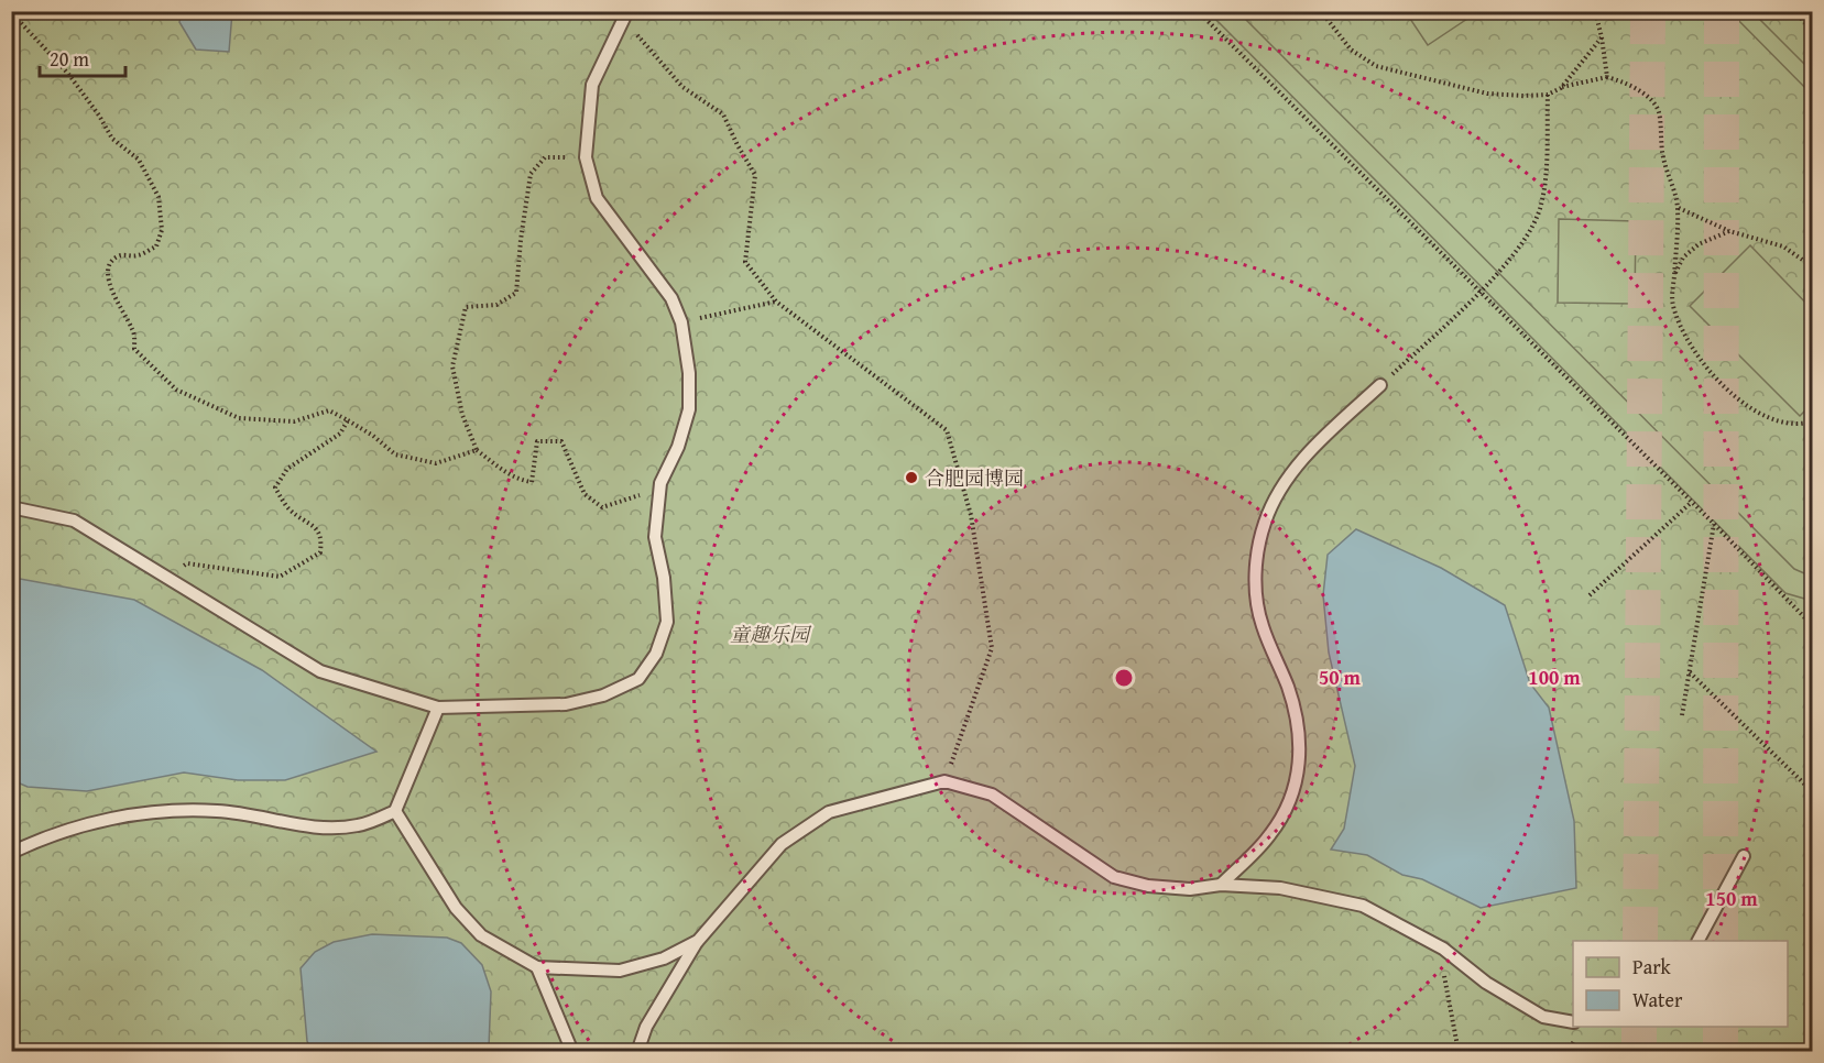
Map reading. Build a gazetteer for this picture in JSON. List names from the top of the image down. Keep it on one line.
{"parks":["童趣乐园"],"places":["合肥园博园"],"legend":["Park","Water"],"scale_bar":"20 m","rings":["50 m","100 m","150 m"]}
